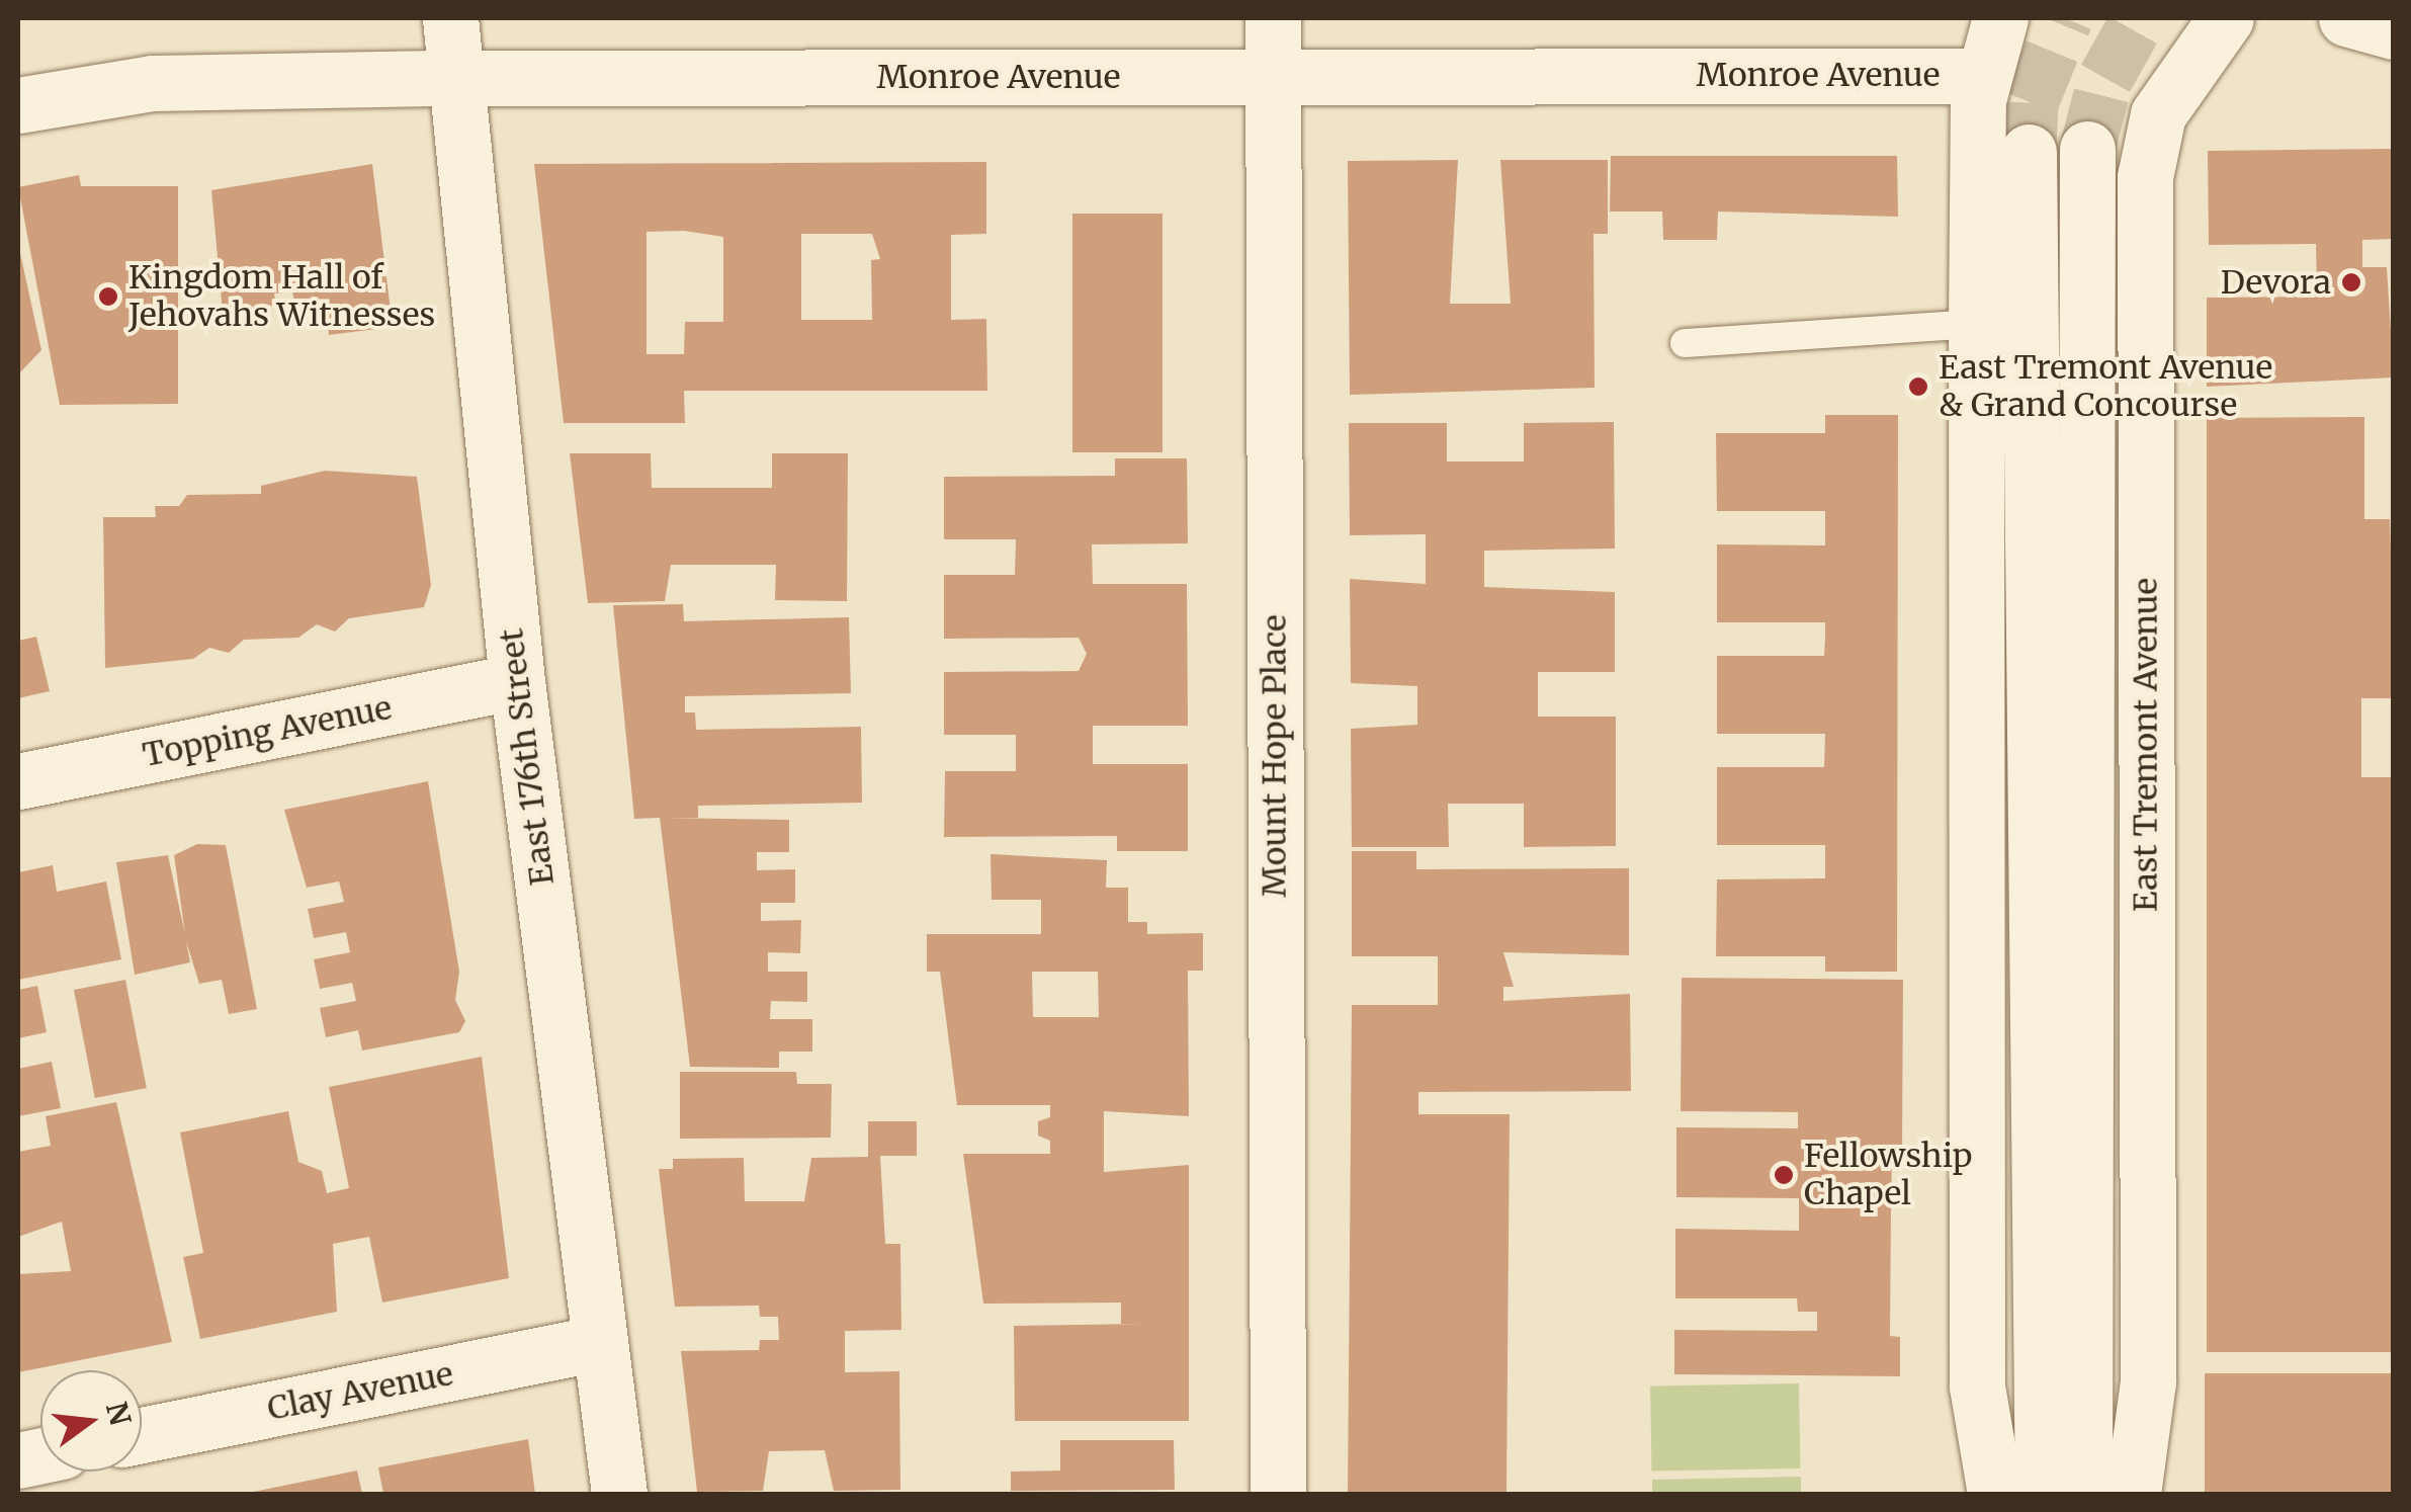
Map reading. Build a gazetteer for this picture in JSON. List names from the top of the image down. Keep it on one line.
{"streets":{"street":["Monroe Avenue","Topping Avenue","East Tremont Avenue","Mount Hope Place","East 176th Street","Clay Avenue"]},"crossings":[["Monroe Avenue","Mount Hope Place"],["Monroe Avenue","East 176th Street"],["Topping Avenue","East 176th Street"],["East 176th Street","Clay Avenue"]],"places":["Devora","Kingdom Hall of Jehovahs Witnesses","East Tremont Avenue & Grand Concourse","Fellowship Chapel"],"north":"right"}
